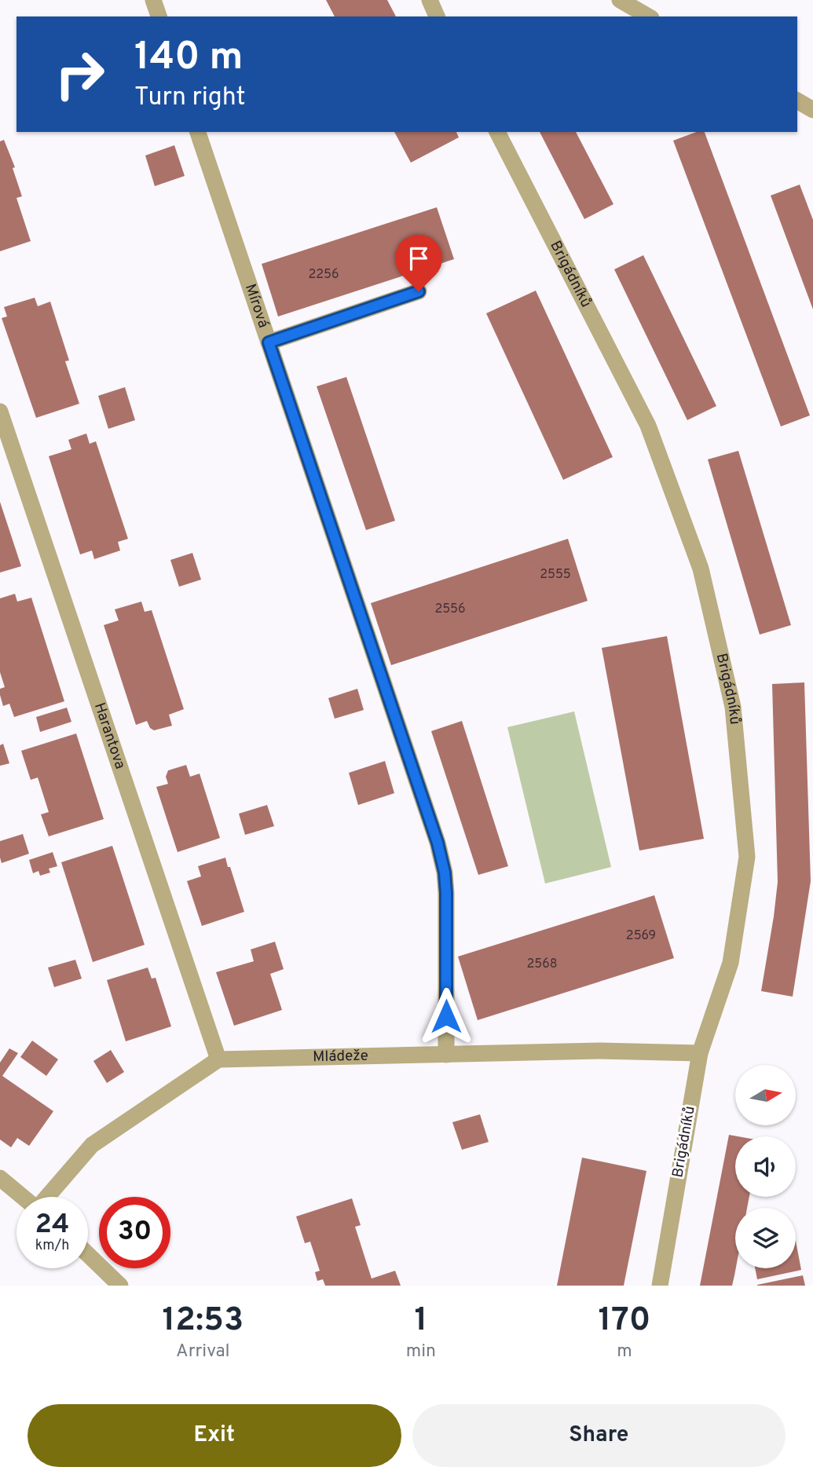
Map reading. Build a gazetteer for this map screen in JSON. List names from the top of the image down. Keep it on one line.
{"streets":{"street":["Brigádníků","Mírová","Harantova","Mládeže"]},"crossings":[["Brigádníků","Mládeže"],["Mírová","Mládeže"],["Harantova","Mládeže"]],"house_numbers":["2256","2555","2556","2569","2568"],"north":"right","page":{"turn":["140 m","Turn right"],"speed":"24 km/h","limit":"30","eta":["12:53","Arrival","1","min","170","m"],"buttons":["Exit","Share"]}}
